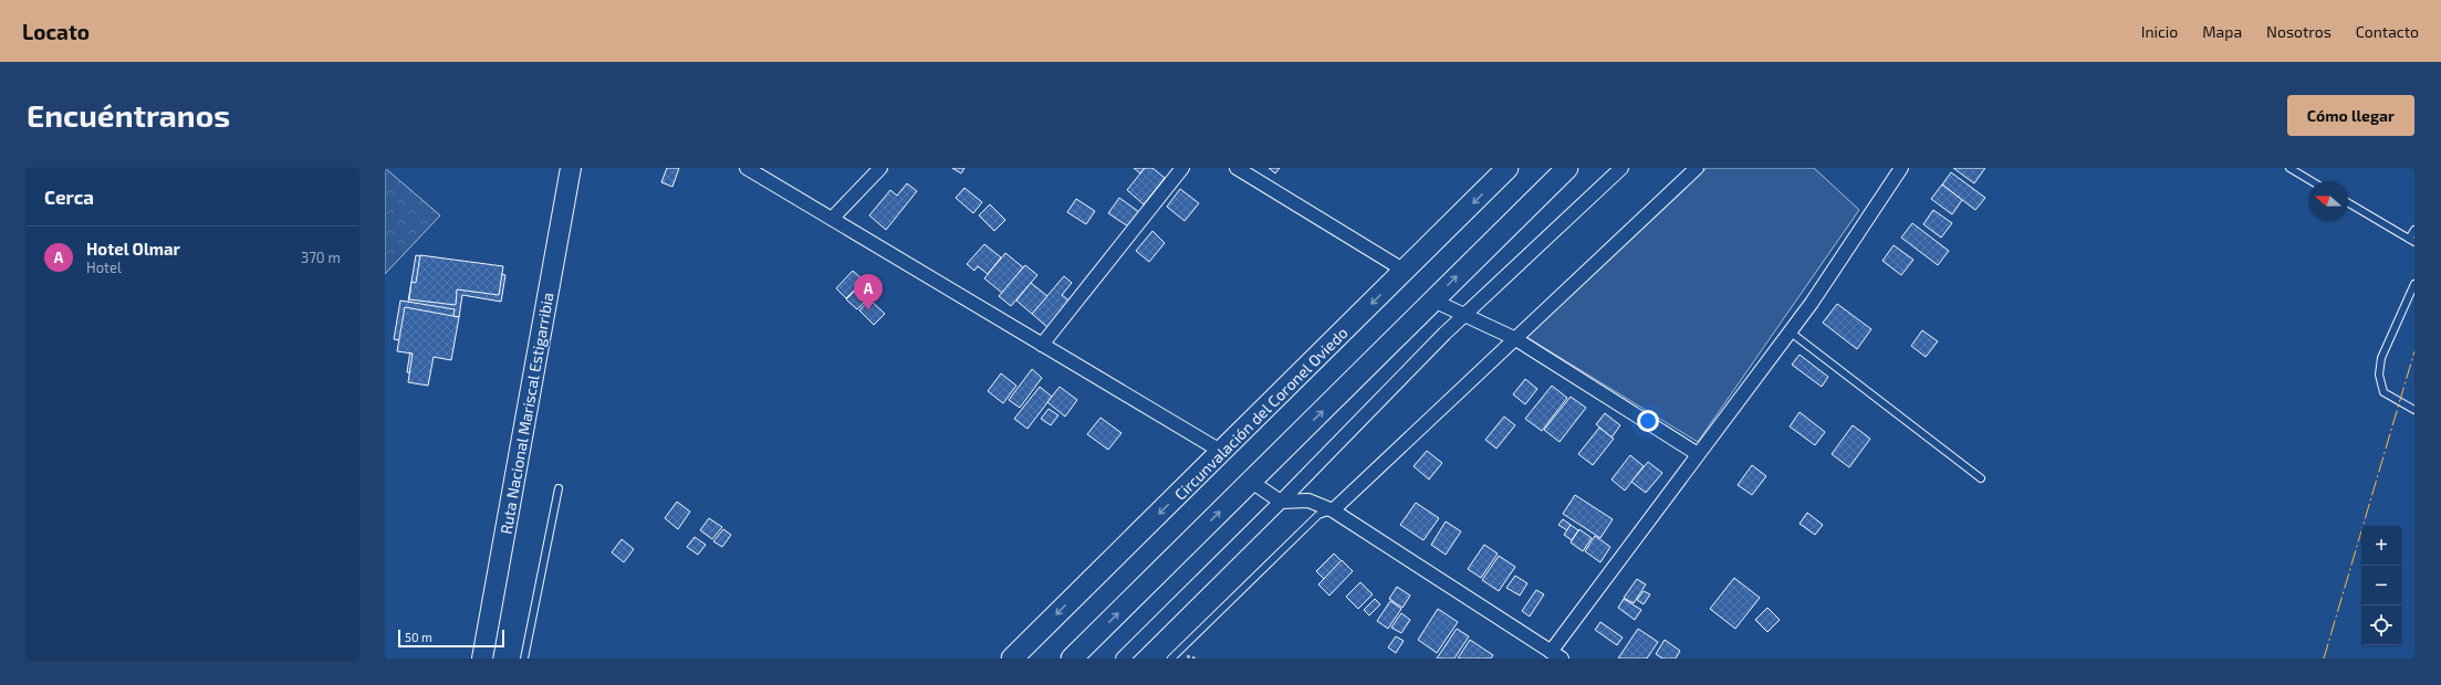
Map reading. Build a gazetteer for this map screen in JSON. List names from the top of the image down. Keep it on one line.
{"streets":{"highway":["Circunvalación del Coronel Oviedo"],"main road":["Ruta Nacional Mariscal Estigarribia"]},"scale_bar":"50 m","north":"left","page":{"header":"Locato","nav":["Inicio","Mapa","Nosotros","Contacto"],"buttons":"Cómo llegar","title":"Encuéntranos","heading":"Cerca","list":[{"mark":"A","name":"Hotel Olmar","note":"Hotel","value":"370 m"}],"pins":"A","map_buttons":["+","−"],"scale":"50 m"}}
